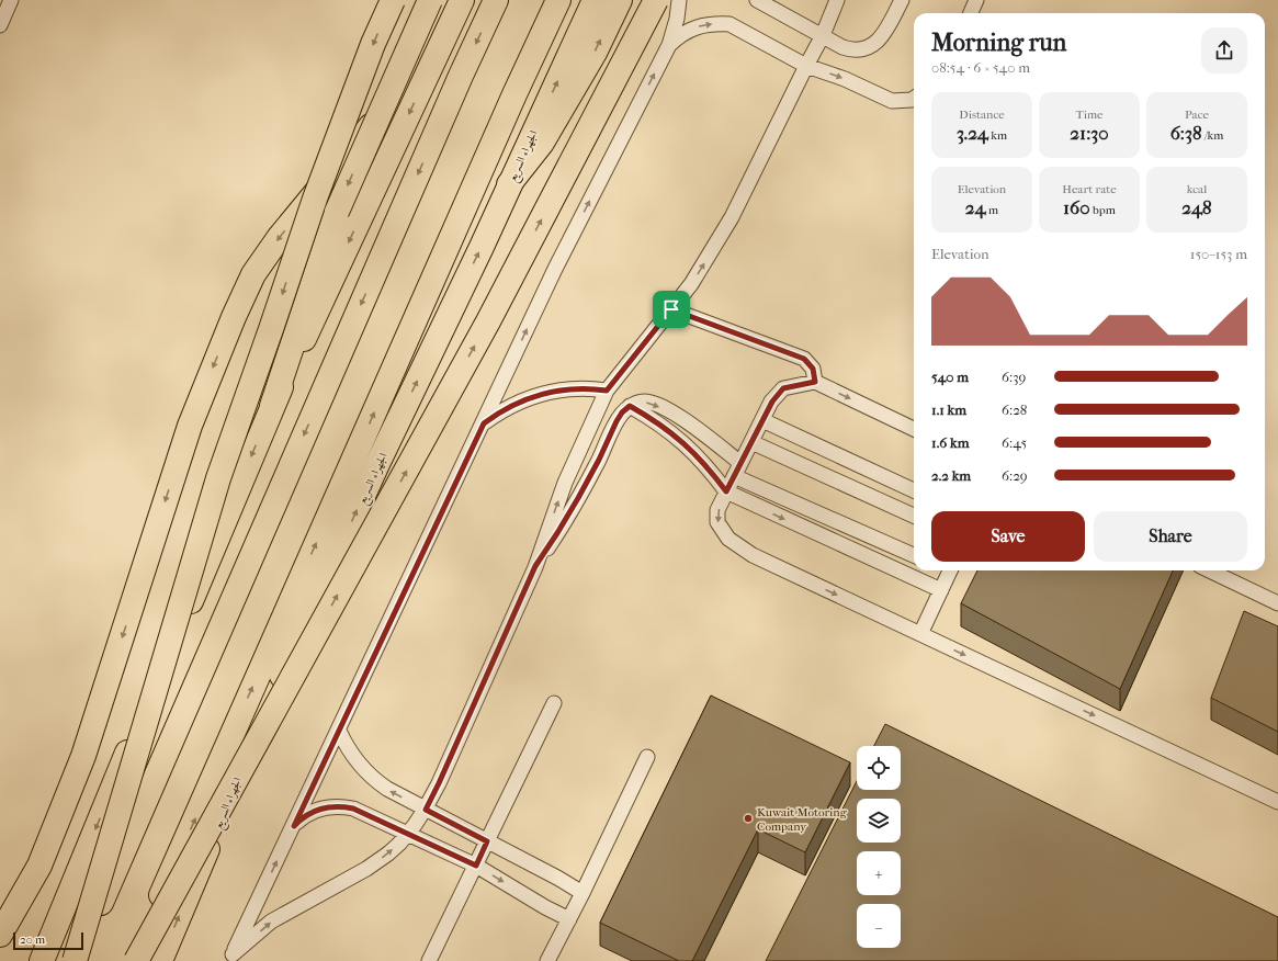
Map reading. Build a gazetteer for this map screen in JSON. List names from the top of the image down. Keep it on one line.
{"streets":{"main road":["الجهراء السريع"]},"places":["Kuwait Motoring Company"],"scale_bar":"20 m","page":{"heading":["Morning run","08:54 · 6 × 540 m"],"stats":[["Distance","3.24 km"],["Time","21:30"],["Pace","6:38 /km"],["Elevation","24 m"],["Heart rate","160 bpm"],["kcal","248"]],"chart":["Elevation","150–153 m"],"list":[{"name":"540 m","note":"6:39"},{"name":"1.1 km","note":"6:28"},{"name":"1.6 km","note":"6:45"},{"name":"2.2 km","note":"6:29"}],"buttons":["Save","Share"],"map_buttons":["+","−"],"scale":"20 m"}}
